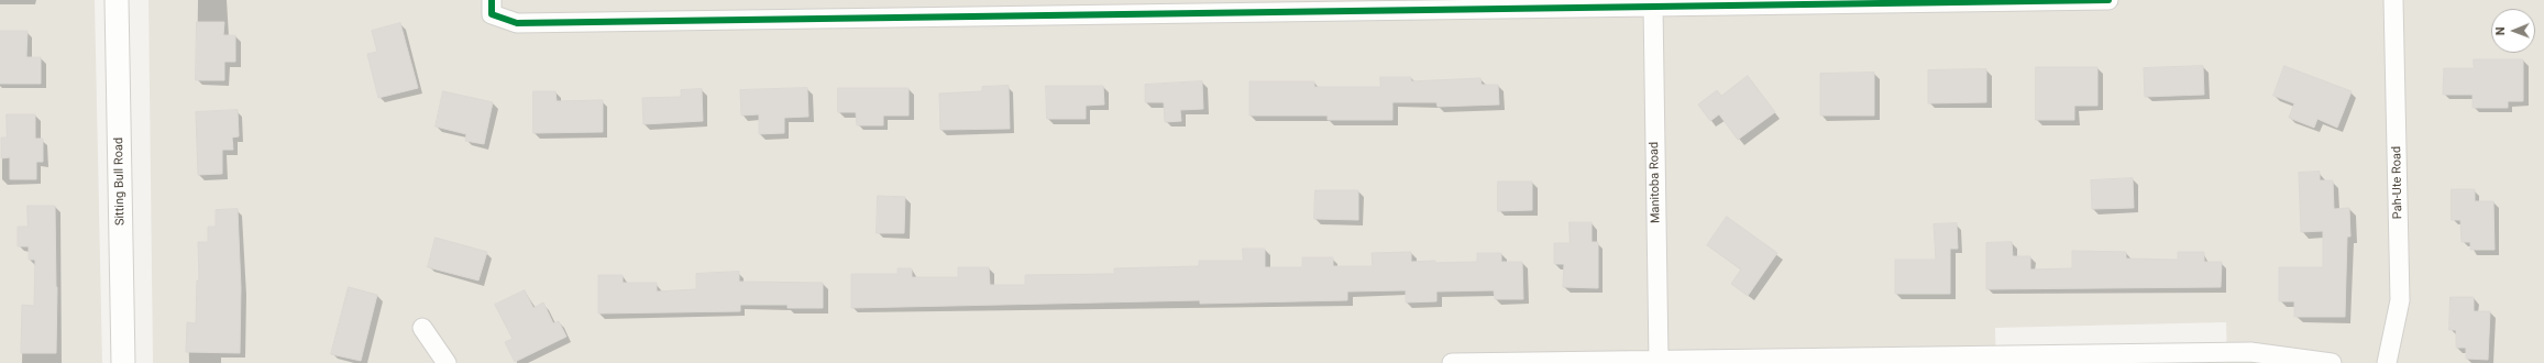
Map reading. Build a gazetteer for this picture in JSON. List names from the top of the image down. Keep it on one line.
{"streets":{"street":["Sitting Bull Road","Manitoba Road","Pah-Ute Road"]},"north":"left"}
